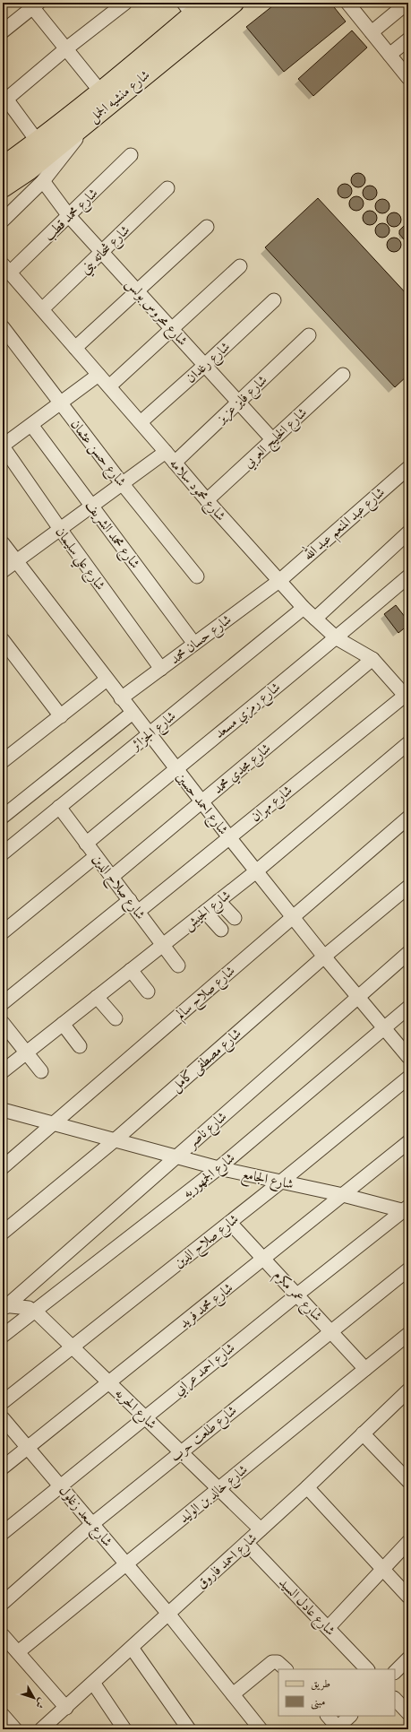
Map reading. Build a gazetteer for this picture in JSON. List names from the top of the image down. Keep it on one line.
{"streets":{"main road":["شارع منشيه الجمل"],"street":["شارع محمد قطب","شارع شحاته يني","شارع محروس بولس","شارع رغدان","شارع فايز عزيز","شارع الخليج العربي","شارع حسن عثمان","شارع محمود سلامه","شارع عبد المنعم عبد الله","شارع محمد الشريف","شارع علي سليمان","شارع حسان محمد","شارع رمزي مسعد","شارع الجزائر","شارع مجدي محمد","شارع احمد حسين","شارع مهران","شارع صلاح الدين","شارع الجيش","شارع صلاح سالم","شارع مصطفى كامل","شارع ناصر","شارع الجمهوريه","شارع الجامع","شارع عمر مكرم","شارع محمد فريد","شارع احمد عرابي","شارع الحريه","شارع طلعت حرب","شارع خالد بن الوليد","شارع سعد زغلول","شارع احمد فاروق","شارع عادل السيد"]},"crossings":[["شارع محمد قطب","شارع محروس بولس"],["شارع محمد قطب","شارع محمود سلامه"],["شارع شحاته يني","شارع محروس بولس"],["شارع شحاته يني","شارع محمود سلامه"],["شارع محروس بولس","شارع رغدان"],["شارع محروس بولس","شارع فايز عزيز"],["شارع محروس بولس","شارع الخليج العربي"],["شارع رغدان","شارع محمود سلامه"],["شارع فايز عزيز","شارع محمود سلامه"],["شارع الخليج العربي","شارع محمود سلامه"],["شارع محمود سلامه","شارع عبد المنعم عبد الله"],["شارع محمود سلامه","شارع حسان محمد"],["شارع محمود سلامه","شارع رمزي مسعد"],["شارع محمود سلامه","شارع الجزائر"],["شارع محمود سلامه","شارع مجدي محمد"],["شارع محمود سلامه","شارع مهران"],["شارع عبد المنعم عبد الله","شارع حسان محمد"],["شارع محمد الشريف","شارع حسان محمد"],["شارع علي سليمان","شارع حسان محمد"],["شارع حسان محمد","شارع احمد حسين"],["شارع رمزي مسعد","شارع احمد حسين"],["شارع رمزي مسعد","شارع صلاح الدين"],["شارع الجزائر","شارع احمد حسين"],["شارع الجزائر","شارع صلاح الدين"],["شارع مجدي محمد","شارع احمد حسين"],["شارع مجدي محمد","شارع صلاح الدين"],["شارع احمد حسين","شارع مهران"],["شارع احمد حسين","شارع الجيش"],["شارع احمد حسين","شارع صلاح سالم"],["شارع احمد حسين","شارع مصطفى كامل"],["شارع احمد حسين","شارع ناصر"],["شارع احمد حسين","شارع الجمهوريه"],["شارع مهران","شارع صلاح الدين"],["شارع صلاح الدين","شارع الجيش"],["شارع صلاح الدين","شارع الجامع"],["شارع صلاح الدين","شارع عمر مكرم"],["شارع صلاح الدين","شارع الحريه"],["شارع صلاح سالم","شارع الجامع"],["شارع مصطفى كامل","شارع الجامع"],["شارع ناصر","شارع الجامع"],["شارع ناصر","شارع الحريه"],["شارع الجمهوريه","شارع الجامع"],["شارع الجمهوريه","شارع الحريه"],["شارع الجامع","شارع محمد فريد"],["شارع الجامع","شارع احمد عرابي"],["شارع عمر مكرم","شارع محمد فريد"],["شارع عمر مكرم","شارع احمد عرابي"],["شارع عمر مكرم","شارع طلعت حرب"],["شارع عمر مكرم","شارع خالد بن الوليد"],["شارع محمد فريد","شارع الحريه"],["شارع محمد فريد","شارع سعد زغلول"],["شارع احمد عرابي","شارع الحريه"],["شارع احمد عرابي","شارع سعد زغلول"],["شارع الحريه","شارع طلعت حرب"],["شارع الحريه","شارع خالد بن الوليد"],["شارع الحريه","شارع احمد فاروق"],["شارع طلعت حرب","شارع سعد زغلول"],["شارع خالد بن الوليد","شارع سعد زغلول"],["شارع سعد زغلول","شارع احمد فاروق"],["شارع احمد فاروق","شارع عادل السيد"]],"legend":["طريق","مبنى"],"north":"bottom right"}
